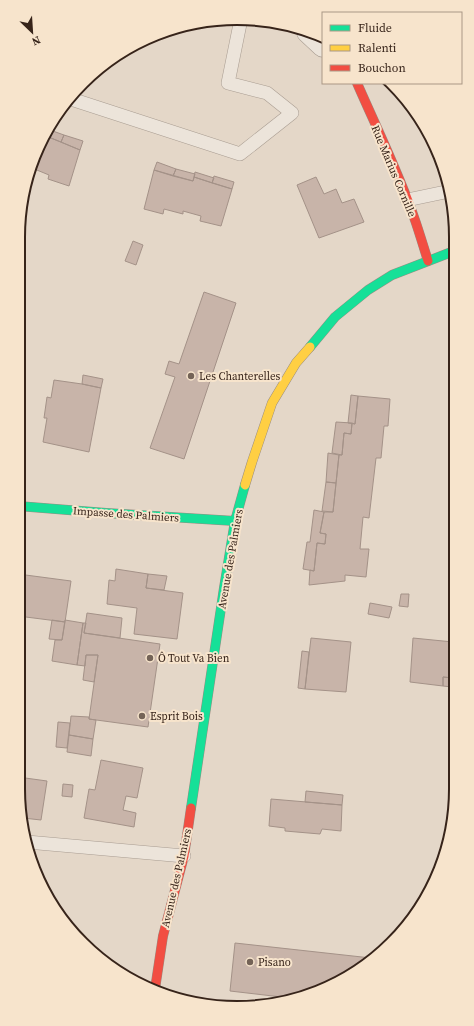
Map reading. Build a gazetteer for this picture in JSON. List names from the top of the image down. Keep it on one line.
{"streets":{"main road":["Rue Marius Cornille","Impasse des Palmiers","Avenue des Palmiers"]},"crossings":[["Rue Marius Cornille","Avenue des Palmiers"],["Impasse des Palmiers","Avenue des Palmiers"]],"places":["Les Chanterelles","Ô Tout Va Bien","Esprit Bois","Pisano"],"legend":["Fluide","Ralenti","Bouchon"],"north":"bottom right"}
